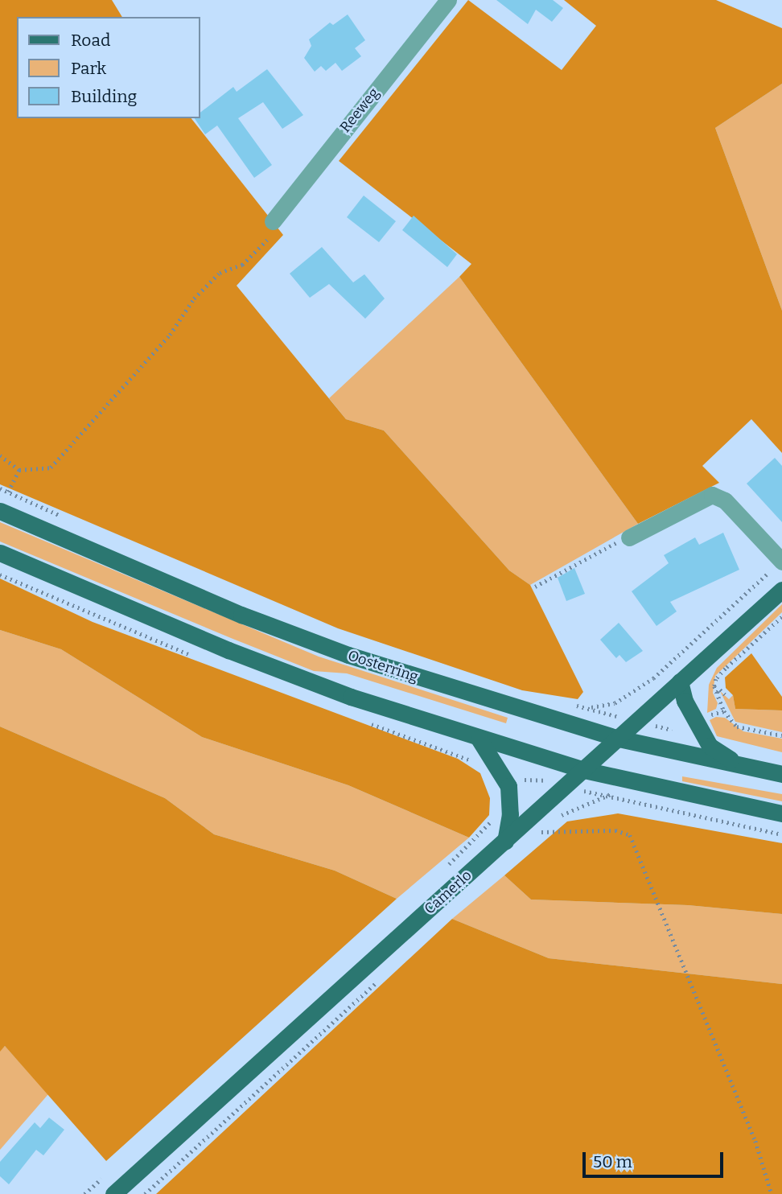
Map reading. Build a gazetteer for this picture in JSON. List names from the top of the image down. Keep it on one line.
{"streets":{"main road":["Oosterring","Camerlo"],"street":["Reeweg"]},"crossings":[["Oosterring","Camerlo"]],"legend":["Road","Park","Building"],"scale_bar":"50 m"}
